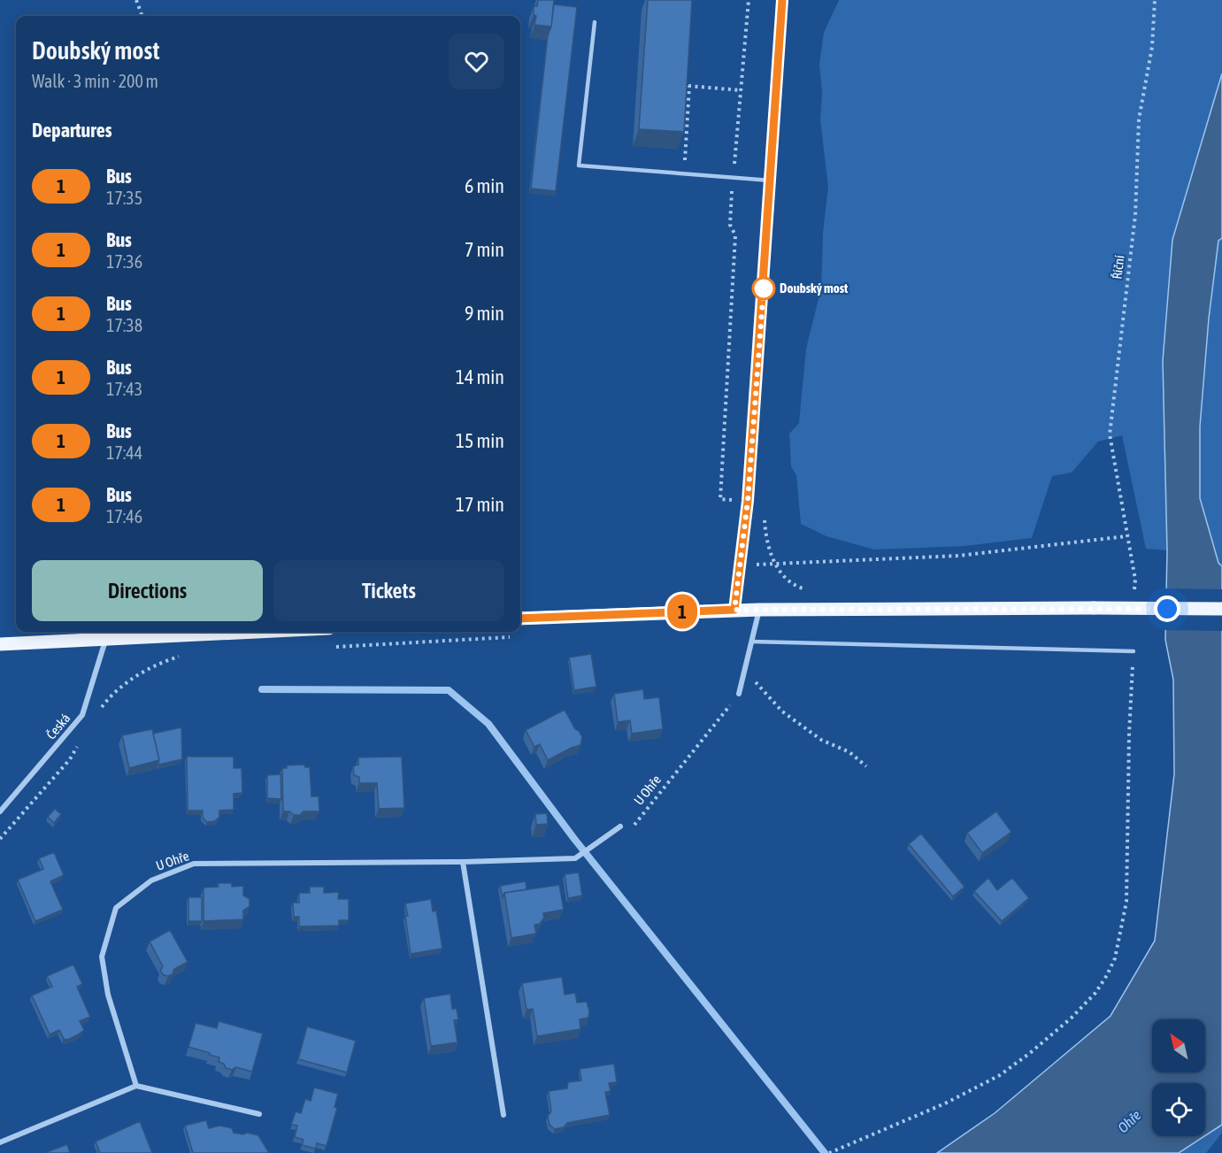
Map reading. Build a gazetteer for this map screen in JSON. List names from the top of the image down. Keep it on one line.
{"streets":{"street":["Česká","U Ohře"],"path":["Říční"]},"water":["Ohře"],"places":["Doubský most"],"lines":["bus line 1"],"north":"top left","page":{"on_map":"1","heading":[["Doubský most","Walk · 3 min · 200 m"],"Departures"],"list":[{"mark":"1","name":"Bus","note":"17:35","value":"6 min"},{"mark":"1","name":"Bus","note":"17:36","value":"7 min"},{"mark":"1","name":"Bus","note":"17:38","value":"9 min"},{"mark":"1","name":"Bus","note":"17:43","value":"14 min"},{"mark":"1","name":"Bus","note":"17:44","value":"15 min"},{"mark":"1","name":"Bus","note":"17:46","value":"17 min"}],"buttons":["Directions","Tickets"]}}
